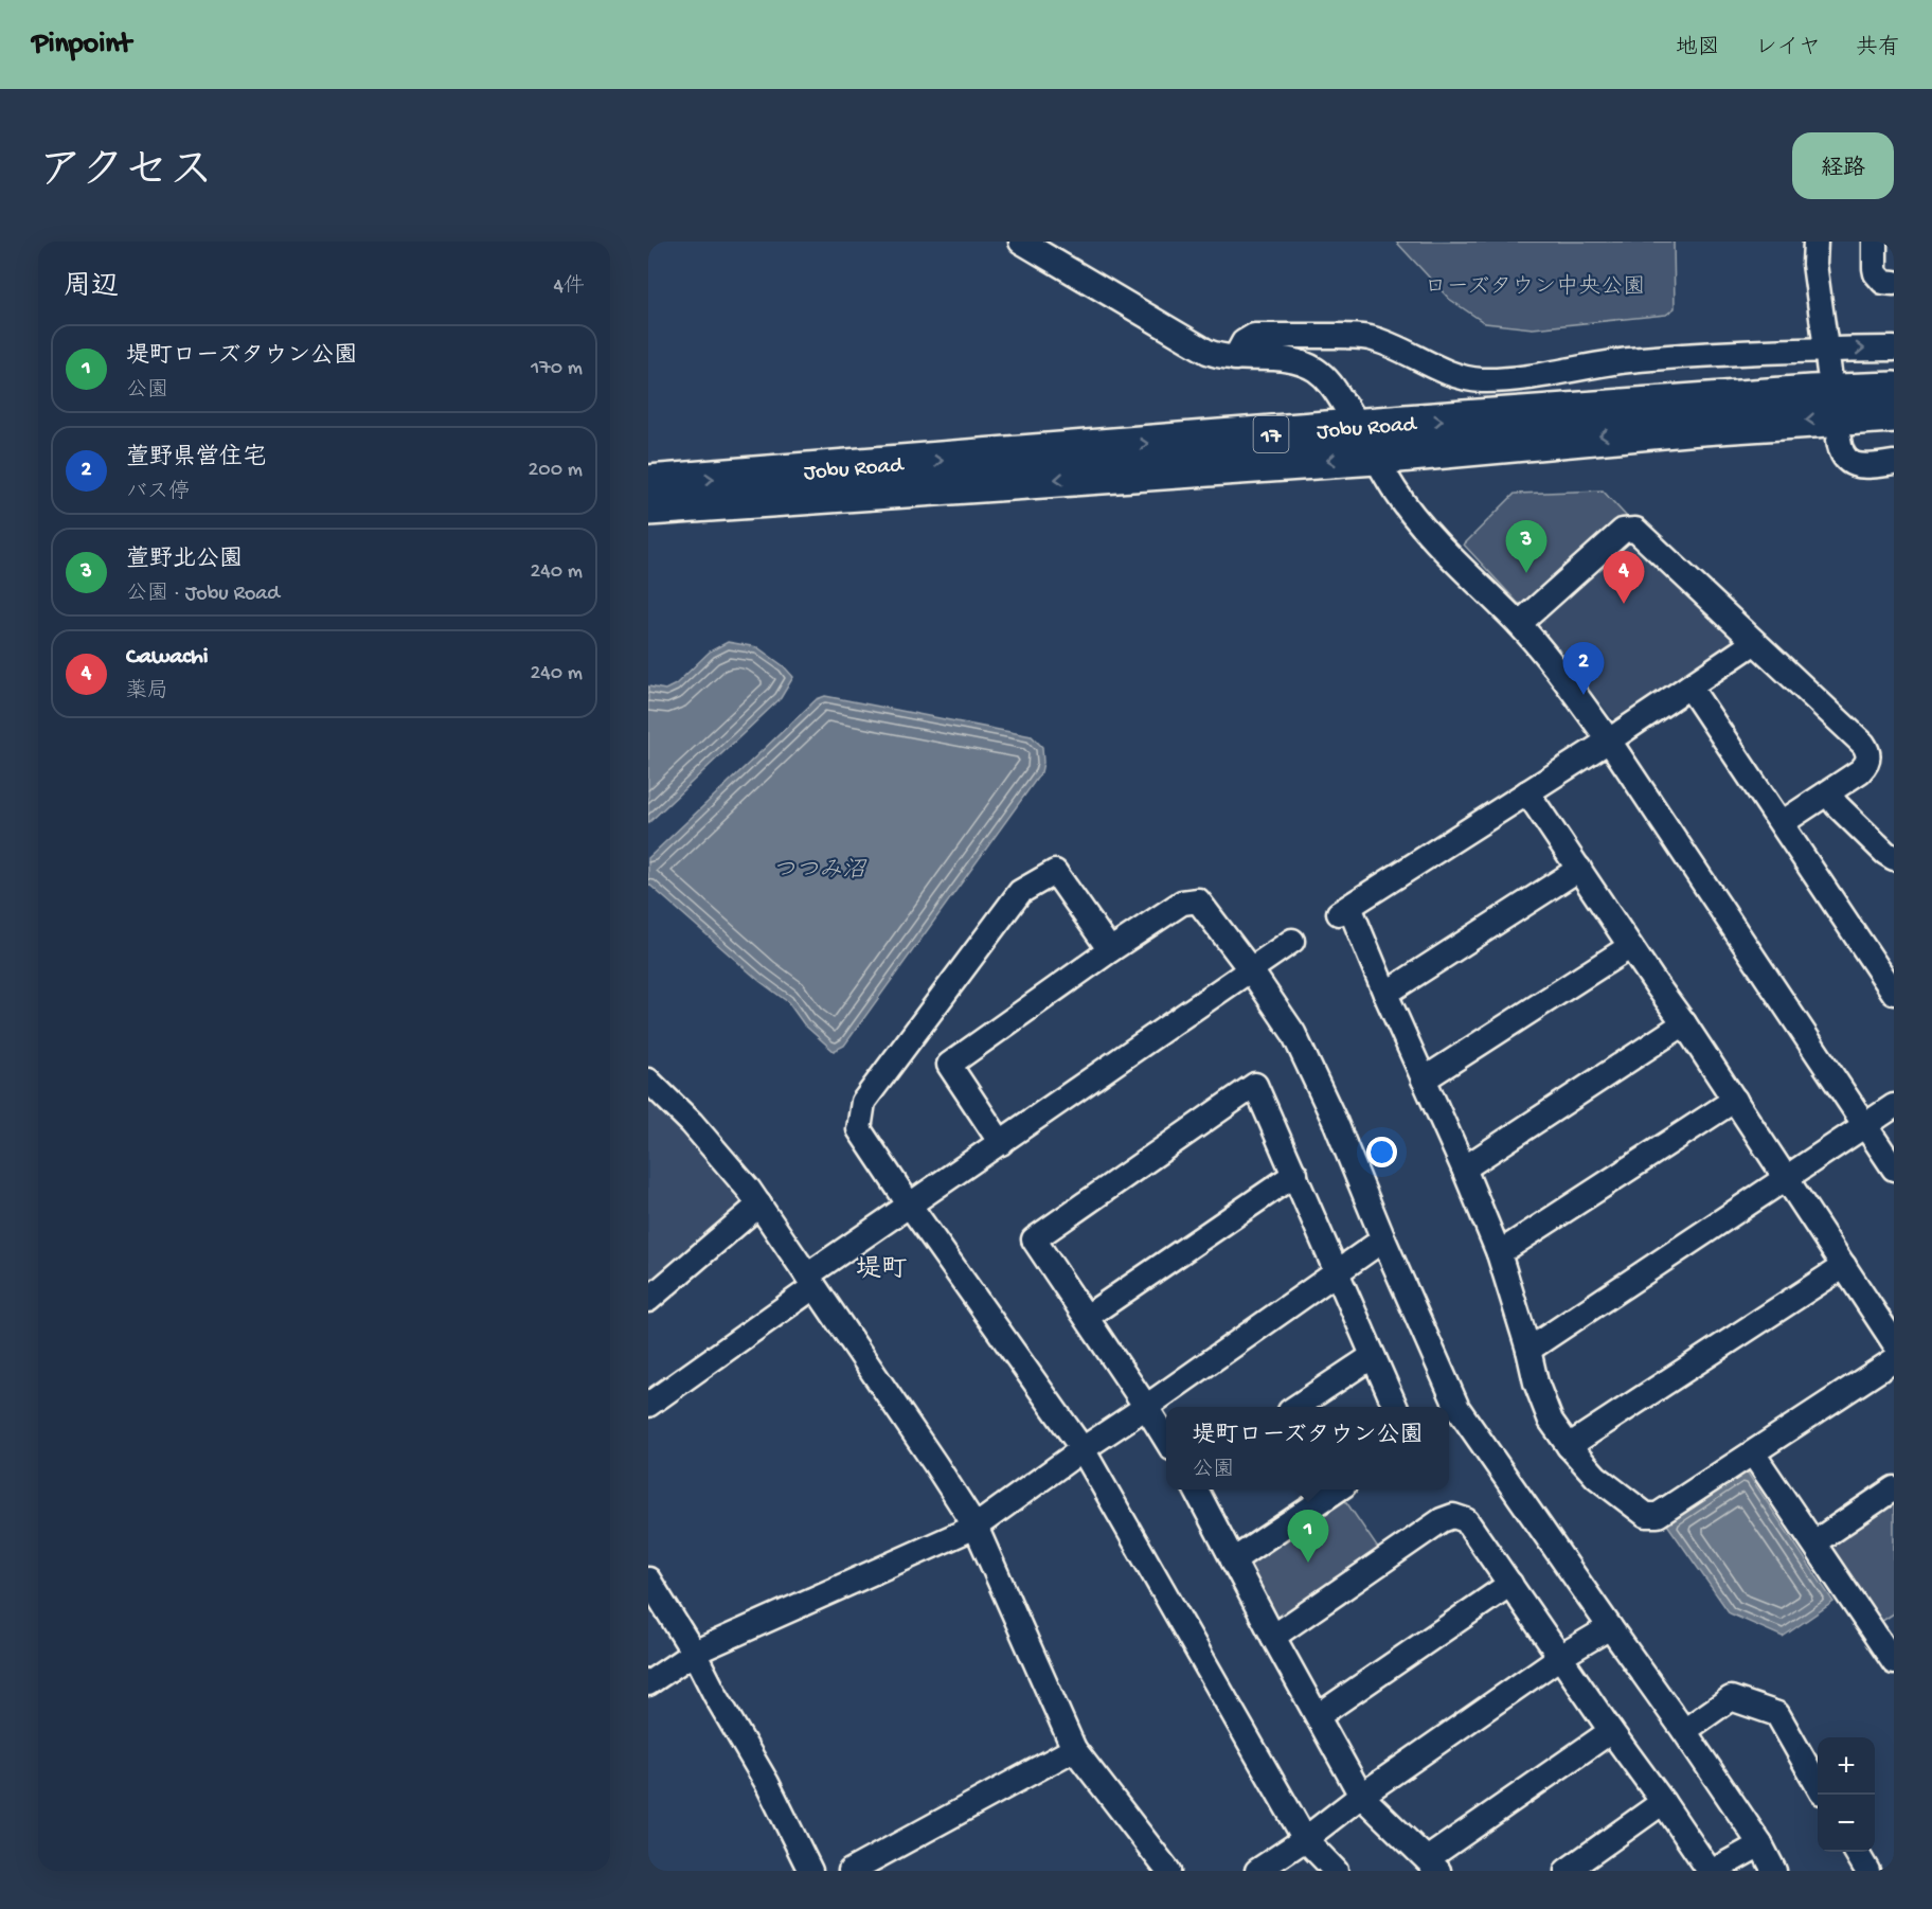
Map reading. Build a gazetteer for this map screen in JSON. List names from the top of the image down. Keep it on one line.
{"streets":{"highway":["Jobu Road","17"]},"districts":["堤町"],"water":["つつみ沼"],"parks":["ローズタウン中央公園"],"page":{"header":"Pinpoint","nav":["地図","レイヤ","共有"],"title":"アクセス","buttons":"経路","heading":["周辺","4件"],"list":[{"mark":"1","name":"堤町ローズタウン公園","note":"公園","value":"170 m"},{"mark":"2","name":"萱野県営住宅","note":"バス停","value":"200 m"},{"mark":"3","name":"萱野北公園","note":"公園 · Jobu Road","value":"240 m"},{"mark":"4","name":"Cawachi","note":"薬局","value":"240 m"}],"pins":["3","4","2","1"],"popup":["堤町ローズタウン公園","公園"],"map_buttons":["+","−"]}}
